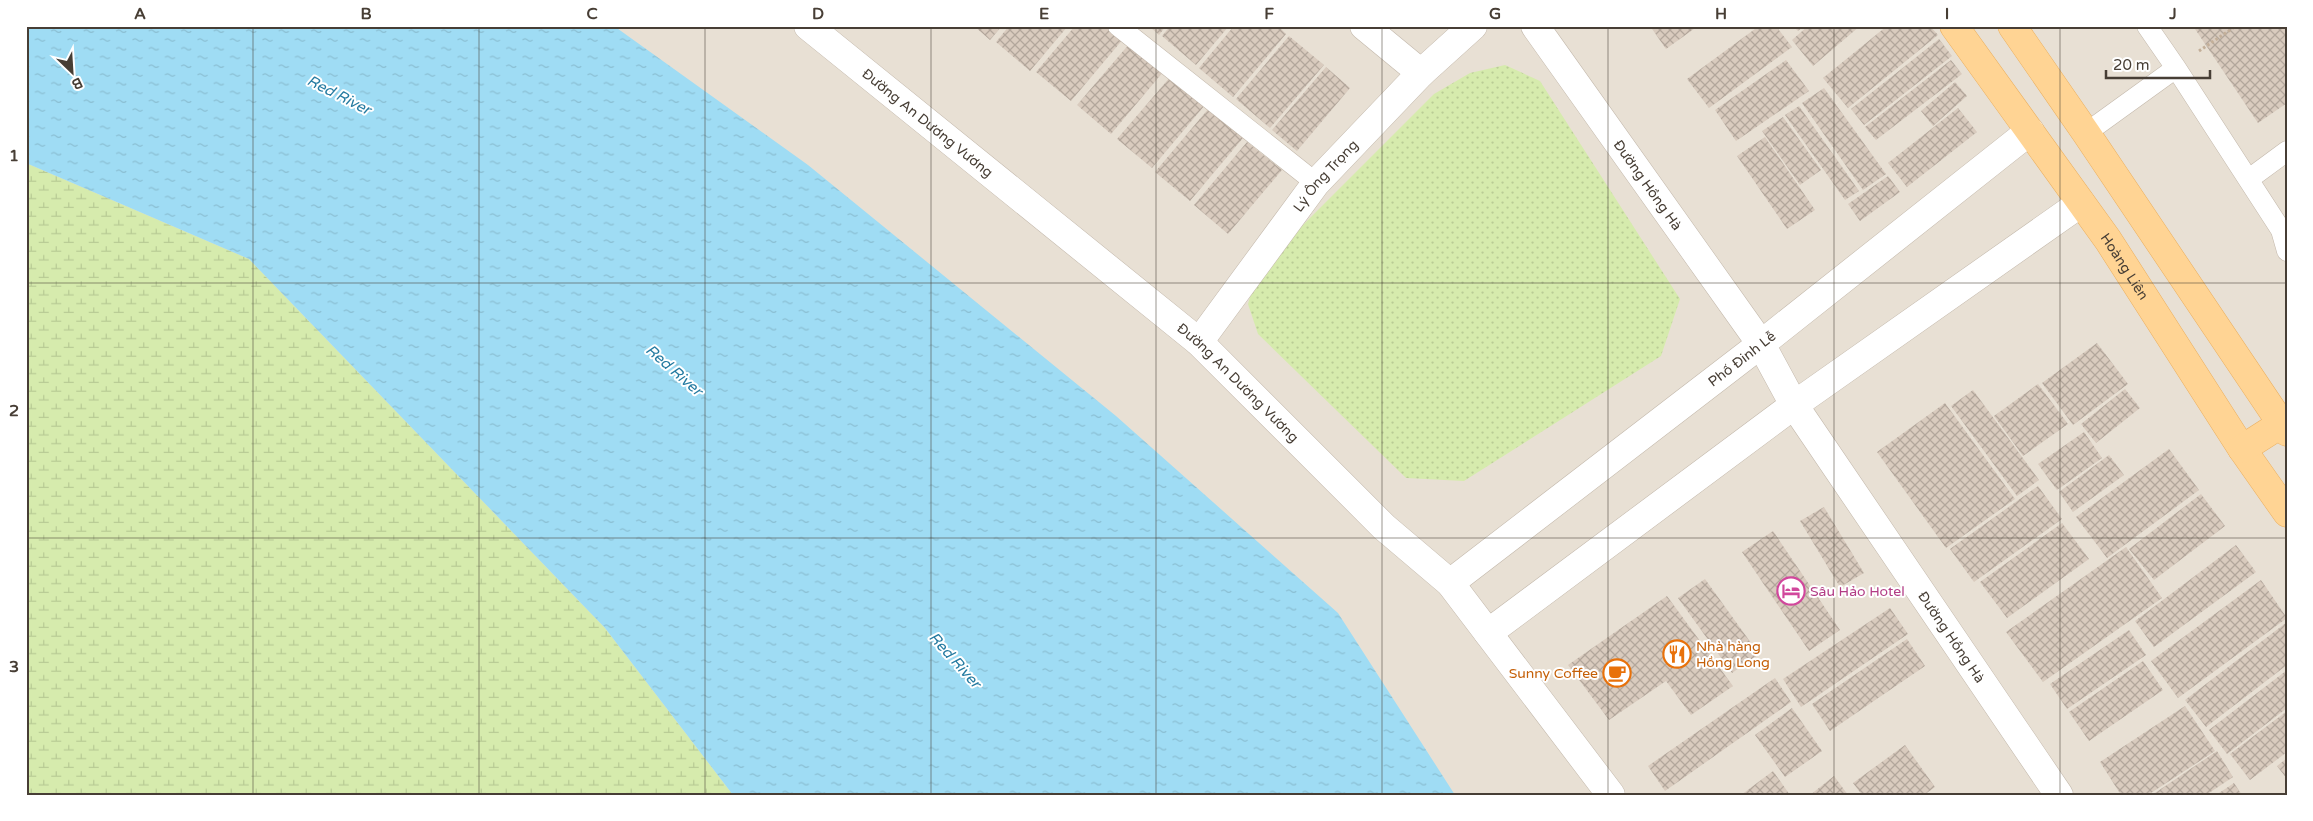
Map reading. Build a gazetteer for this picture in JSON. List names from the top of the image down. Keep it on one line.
{"streets":{"main road":["Hoàng Liên"],"street":["Đường An Dương Vương","Lý Ông Trọng","Đường Hồng Hà","Phố Đinh Lễ"]},"crossings":[["Đường An Dương Vương","Lý Ông Trọng"],["Đường An Dương Vương","Phố Đinh Lễ"],["Đường Hồng Hà","Phố Đinh Lễ"],["Hoàng Liên","Phố Đinh Lễ"]],"water":["Red River"],"places":{"hotel":["Sâu Hảo Hotel"],"restaurant":["Nhà hàng Hồng Long"],"cafe":["Sunny Coffee"]},"scale_bar":"20 m","north":"bottom right","grid":{"columns":["A","B","C","D","E","F","G","H","I","J"],"rows":["1","2","3"]}}
